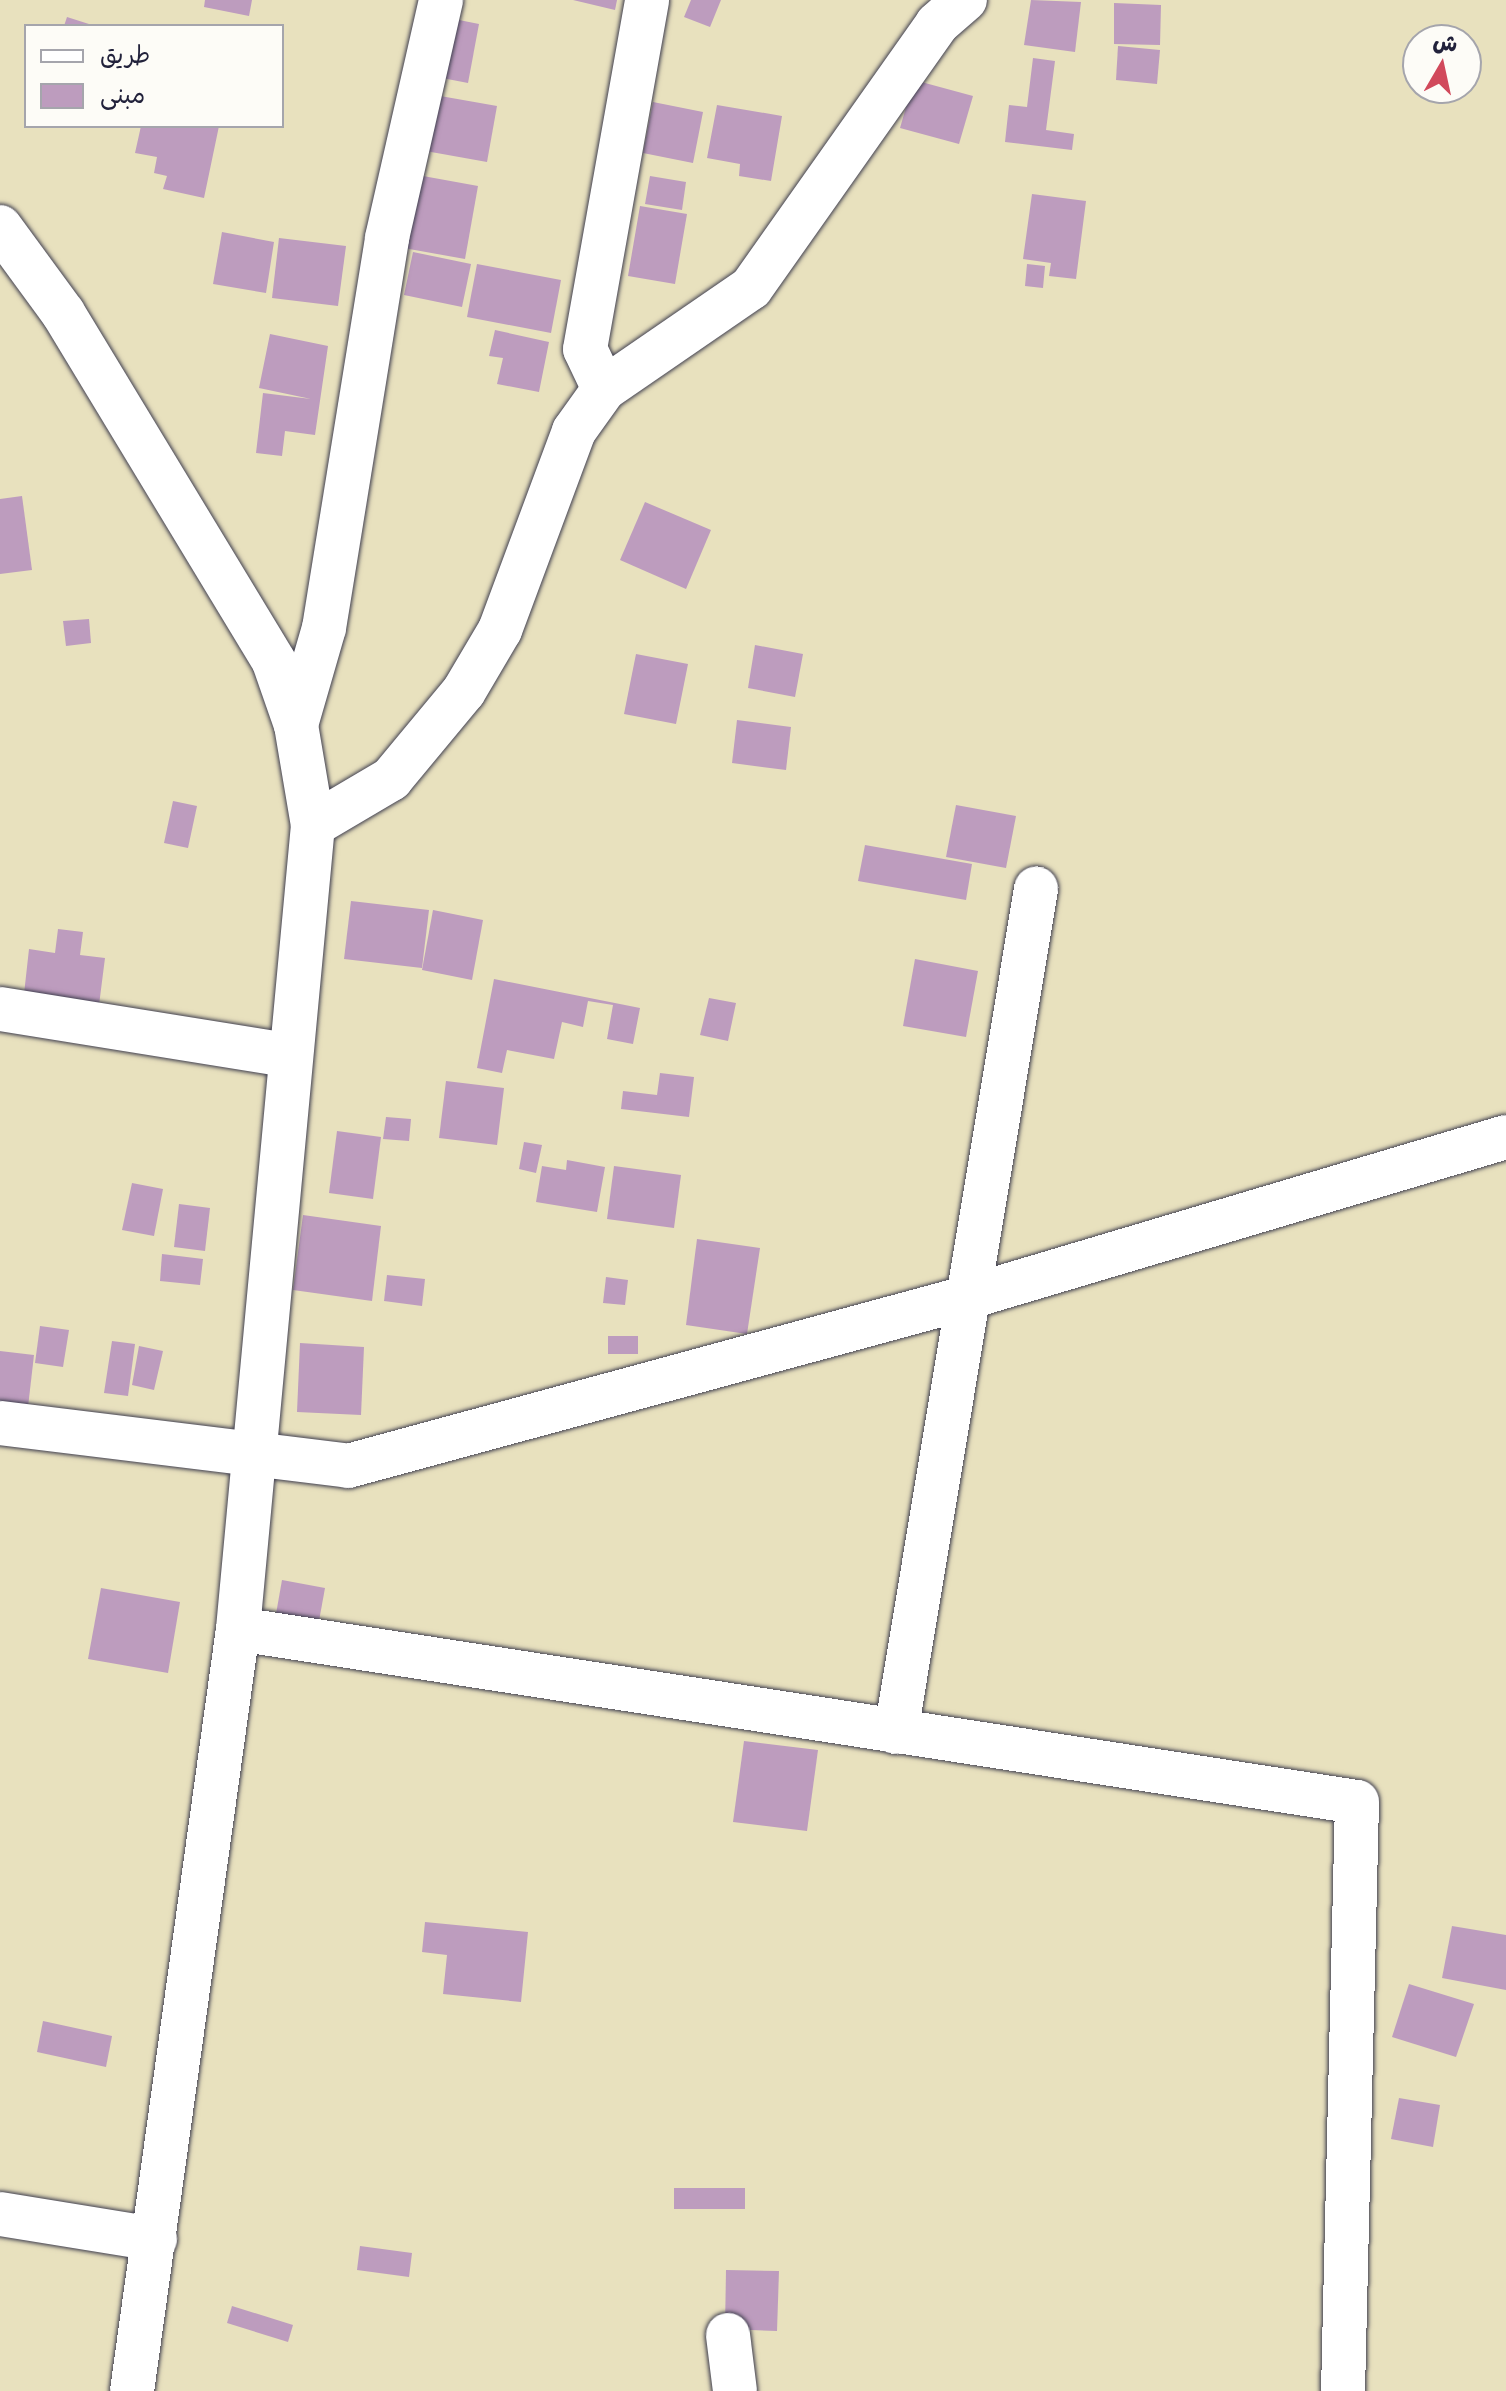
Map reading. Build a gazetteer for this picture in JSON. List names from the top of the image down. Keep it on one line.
{"legend":["طريق","مبنى"],"north":"top"}
